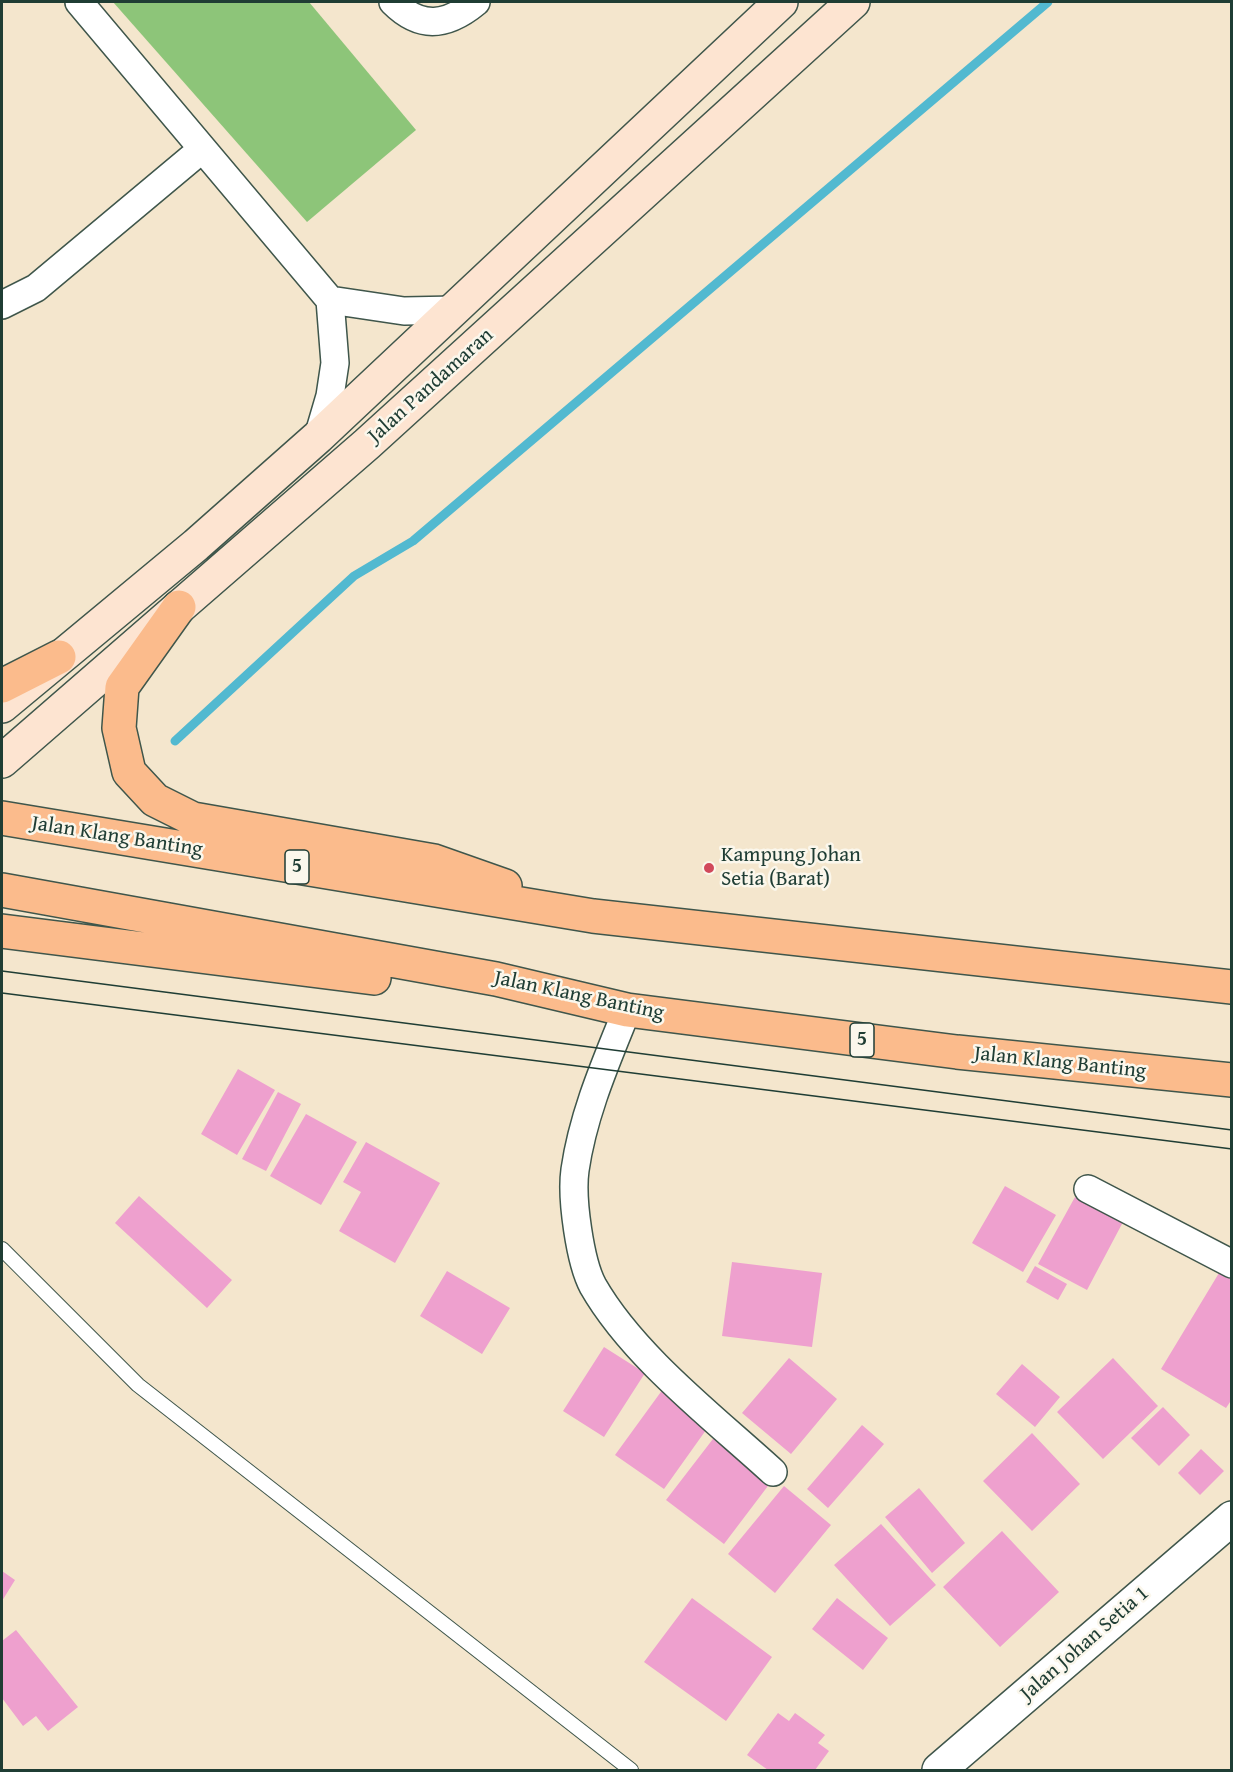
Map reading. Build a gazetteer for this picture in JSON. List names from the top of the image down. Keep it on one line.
{"streets":{"highway":["Jalan Klang Banting","5"],"main road":["Jalan Pandamaran"],"street":["Jalan Johan Setia 1"]},"places":["Kampung Johan Setia (Barat)"]}
